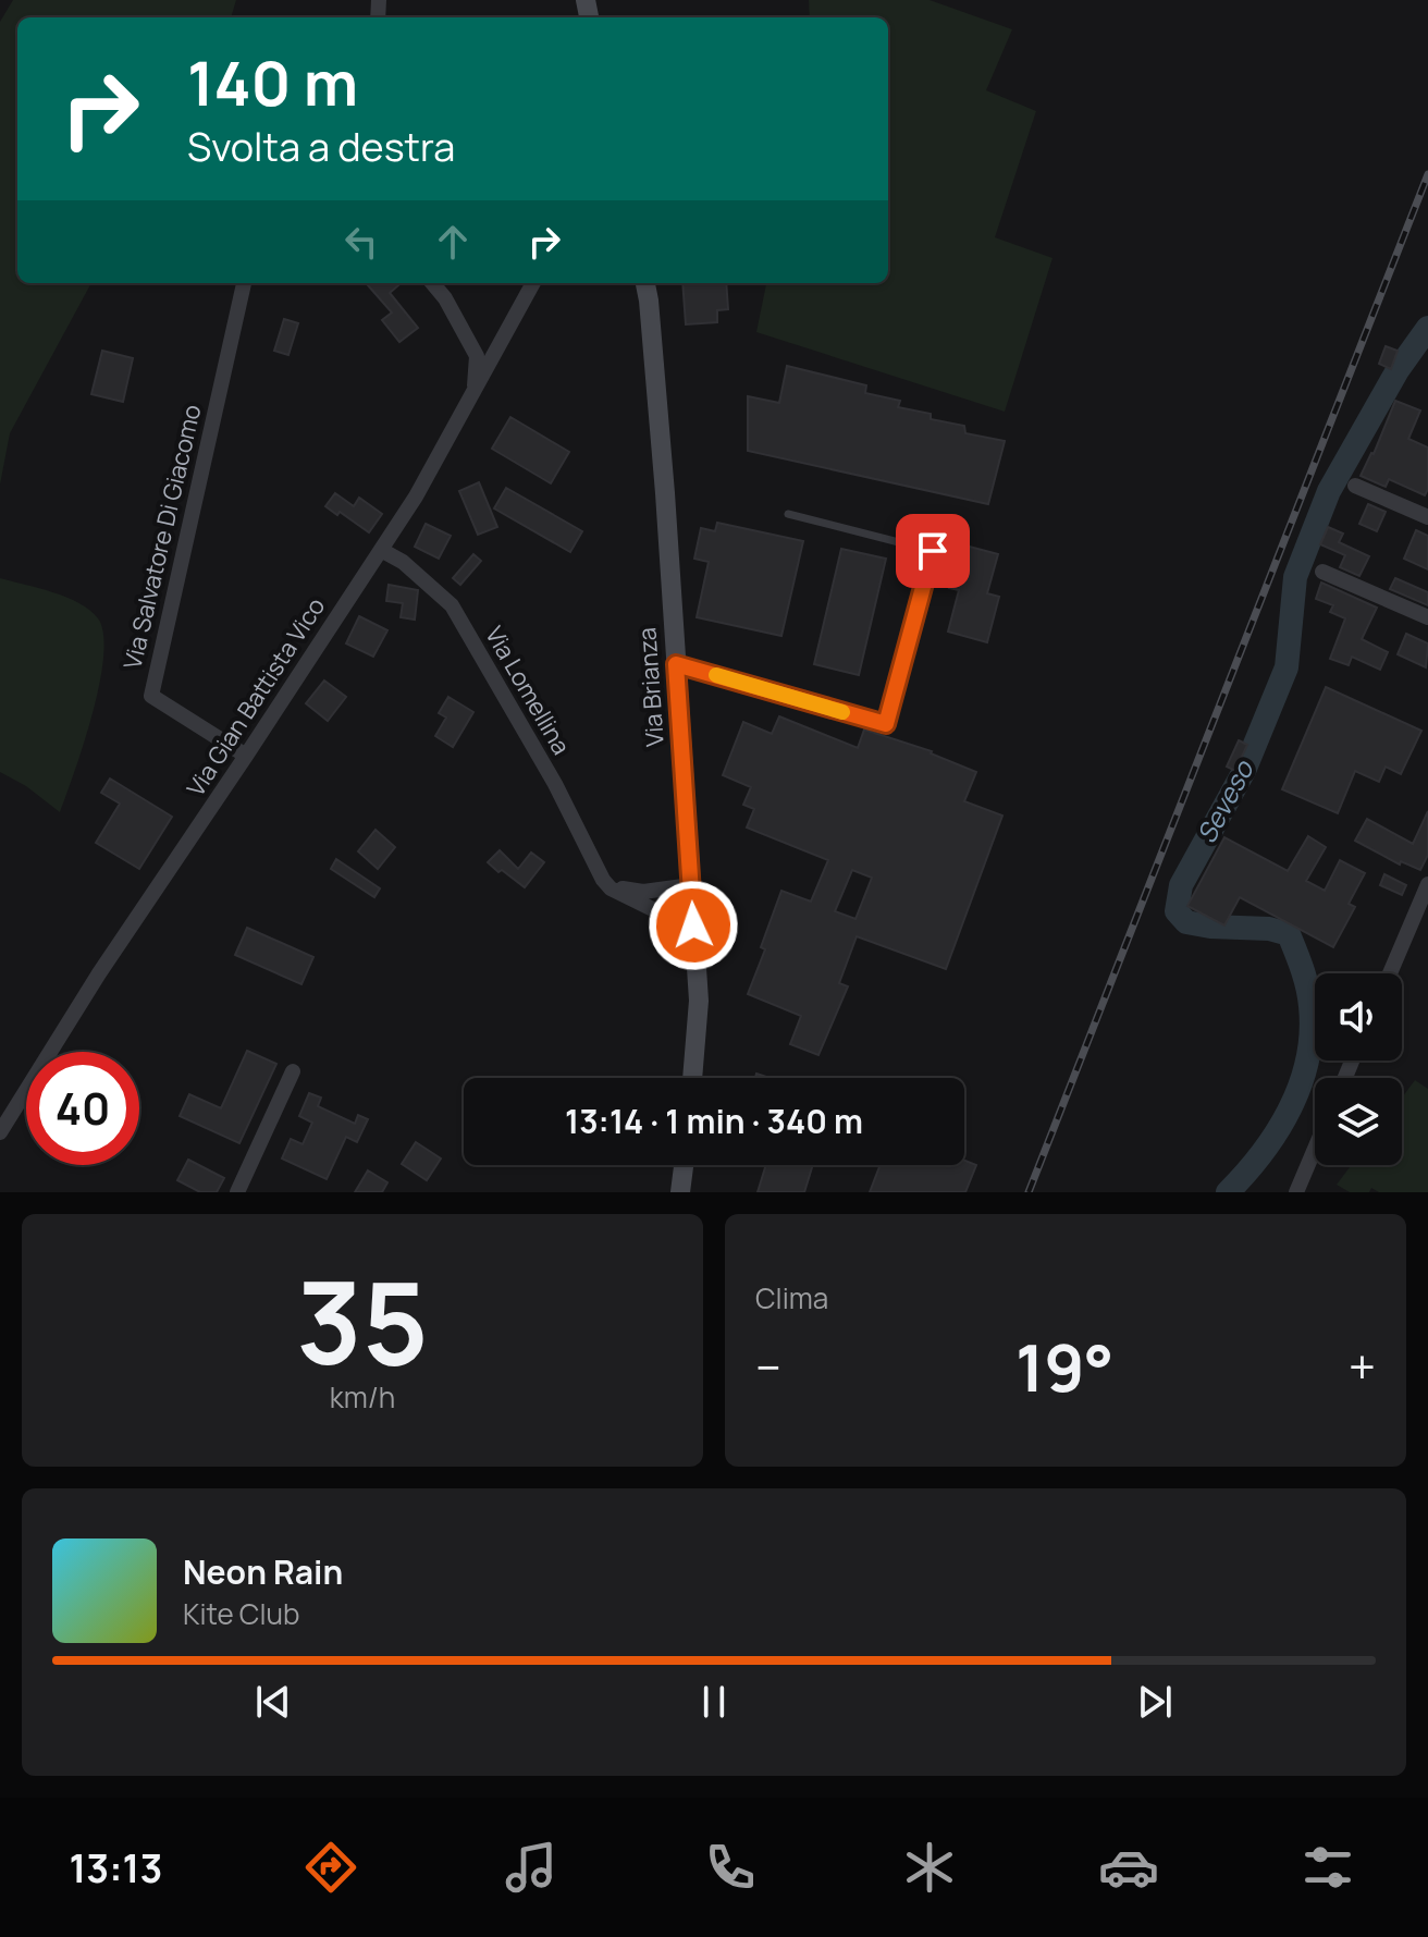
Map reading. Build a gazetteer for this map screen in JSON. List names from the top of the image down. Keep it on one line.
{"streets":{"street":["Via Salvatore Di Giacomo","Via Brianza","Via Lomellina","Via Gian Battista Vico"]},"crossings":[["Via Salvatore Di Giacomo","Via Gian Battista Vico"],["Via Lomellina","Via Gian Battista Vico"]],"water":["Seveso"],"page":{"turn":["140 m","Svolta a destra"],"limit":"40","trip":"13:14 · 1 min · 340 m","tile":[["35","km/h"],"Clima"],"heat":["−","19°","+"],"song":["Neon Rain","Kite Club"],"tabs":"13:13"}}
